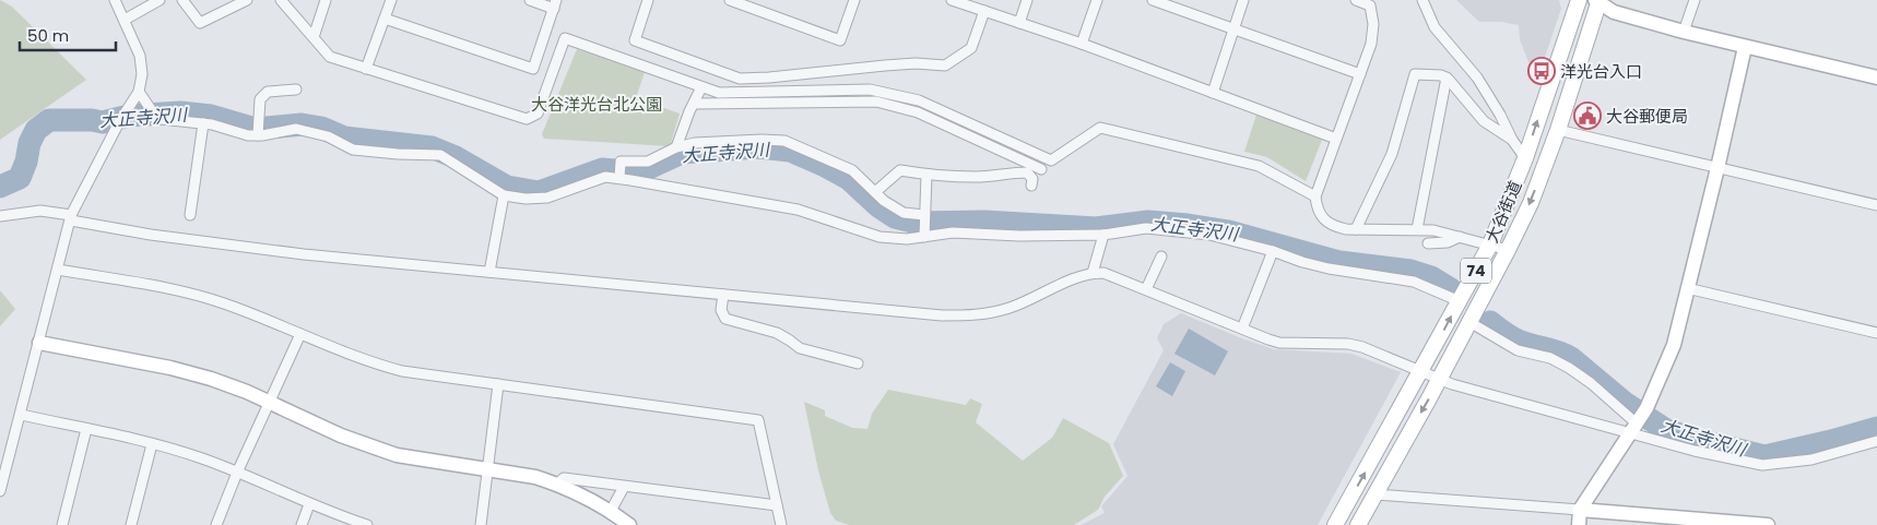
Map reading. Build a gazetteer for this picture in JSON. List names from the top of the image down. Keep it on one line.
{"streets":{"main road":["大谷街道","74"]},"water":["大正寺沢川"],"parks":["大谷洋光台北公園"],"places":{"bus stop":["洋光台入口"],"public building":["大谷郵便局"]},"scale_bar":"50 m"}
